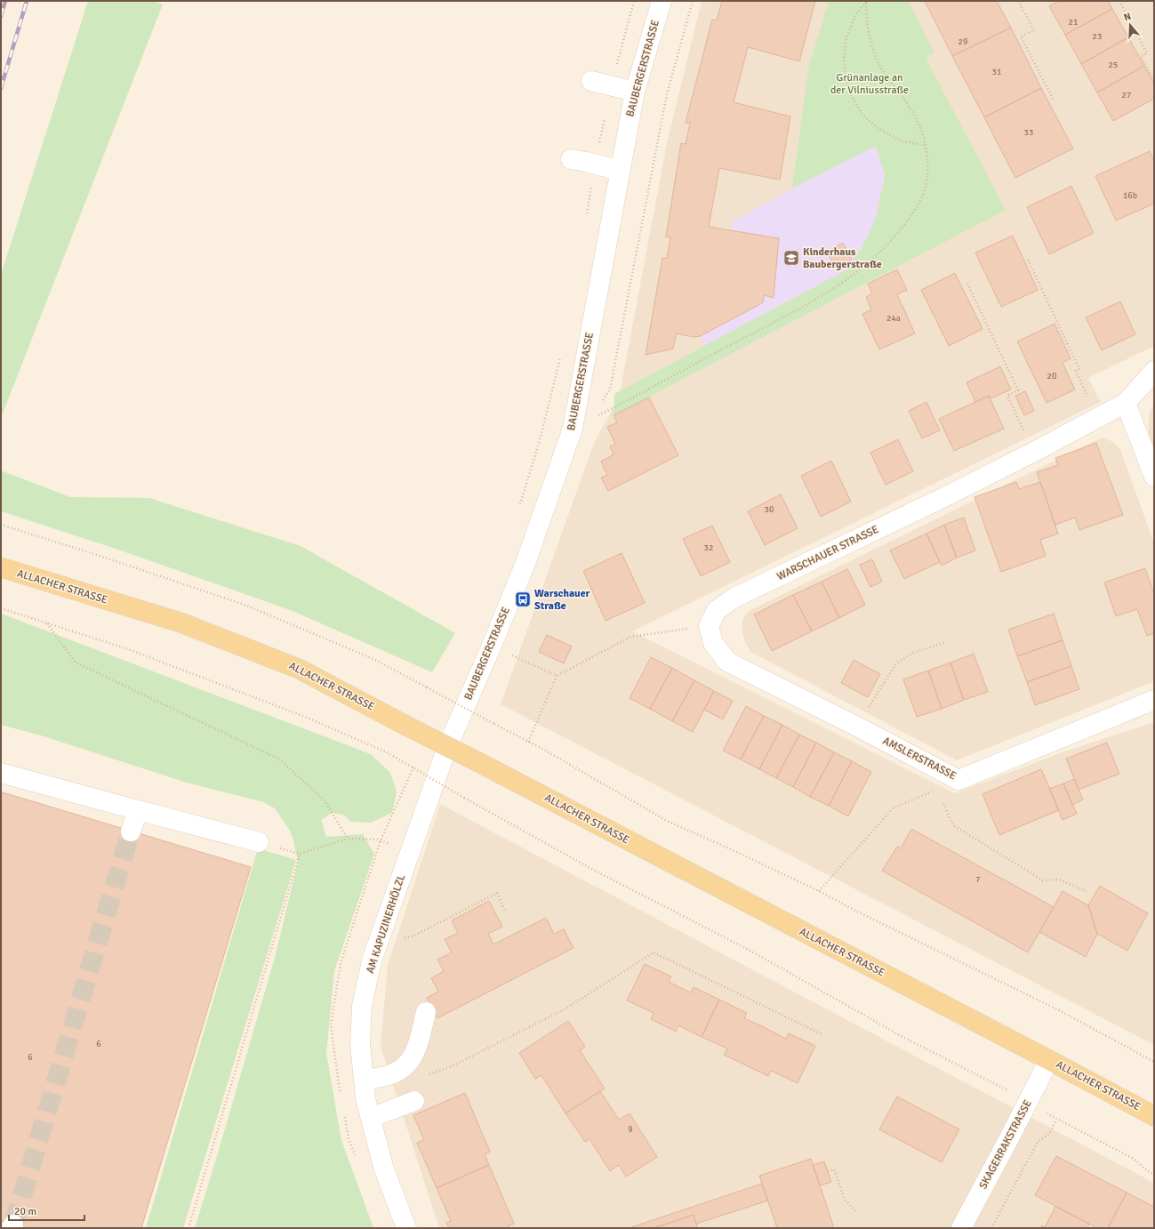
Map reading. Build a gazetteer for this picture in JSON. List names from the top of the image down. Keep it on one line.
{"streets":{"main road":["ALLACHER STRASSE"],"street":["BAUBERGERSTRASSE","WARSCHAUER STRASSE","AMSLERSTRASSE","AM KAPUZINERHÖLZL","SKAGERRAKSTRASSE"]},"crossings":[["BAUBERGERSTRASSE","AM KAPUZINERHÖLZL"],["WARSCHAUER STRASSE","AMSLERSTRASSE"],["ALLACHER STRASSE","SKAGERRAKSTRASSE"]],"parks":["Grünanlage an der Vilniusstraße"],"places":{"school or university":["Kinderhaus Baubergerstraße"],"bus stop":["Warschauer Straße"]},"house_numbers":["21","23","29","25","31","27","33","16b","24a","20","30","32","7","6","6","9"],"scale_bar":"20 m","north":"top"}
